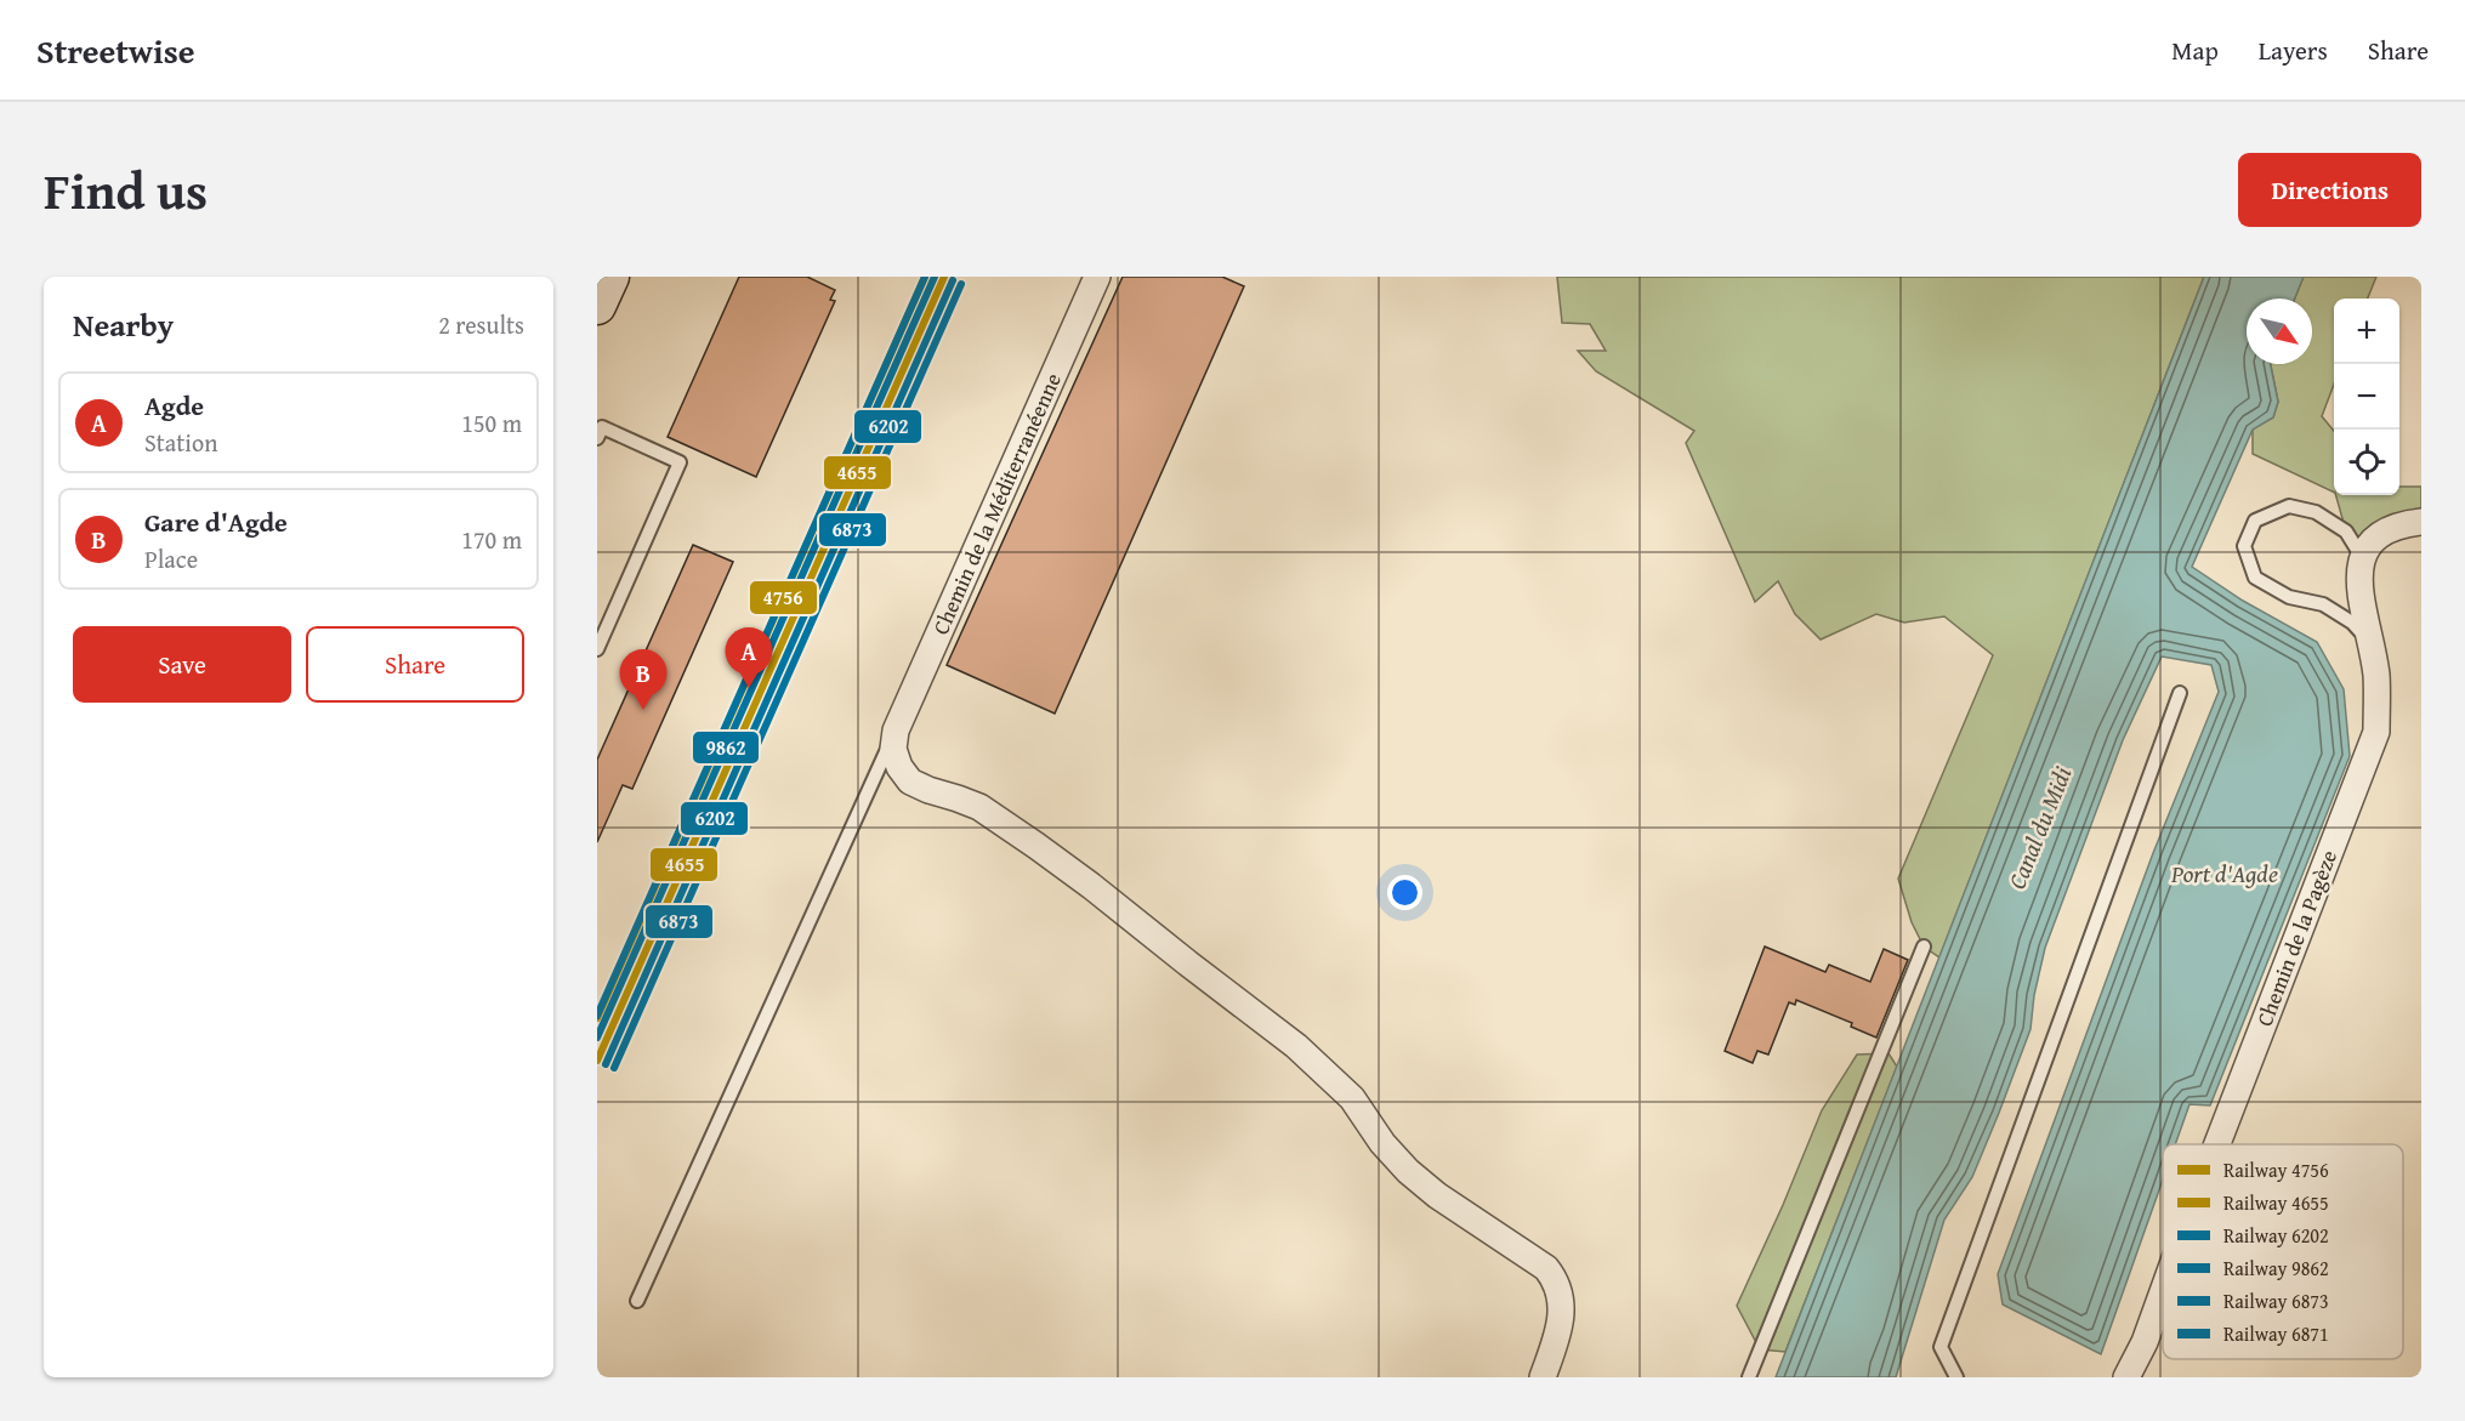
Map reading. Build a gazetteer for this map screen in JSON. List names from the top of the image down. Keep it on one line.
{"streets":{"street":["Chemin de la Méditerranéenne","Chemin de la Pagèze"]},"water":["Canal du Midi","Port d'Agde"],"lines":["rail line 4756","rail line 4655","rail line 9862","rail line 6871","rail line 6202","rail line 6873"],"legend":["Railway 4756","Railway 4655","Railway 6202","Railway 9862","Railway 6873","Railway 6871"],"north":"bottom right","page":{"header":"Streetwise","nav":["Map","Layers","Share"],"title":"Find us","buttons":["Directions",["Save","Share"]],"heading":["Nearby","2 results"],"map_buttons":["+","−"],"list":[{"mark":"A","name":"Agde","note":"Station","value":"150 m"},{"mark":"B","name":"Gare d'Agde","note":"Place","value":"170 m"}],"pins":["A","B"]}}
